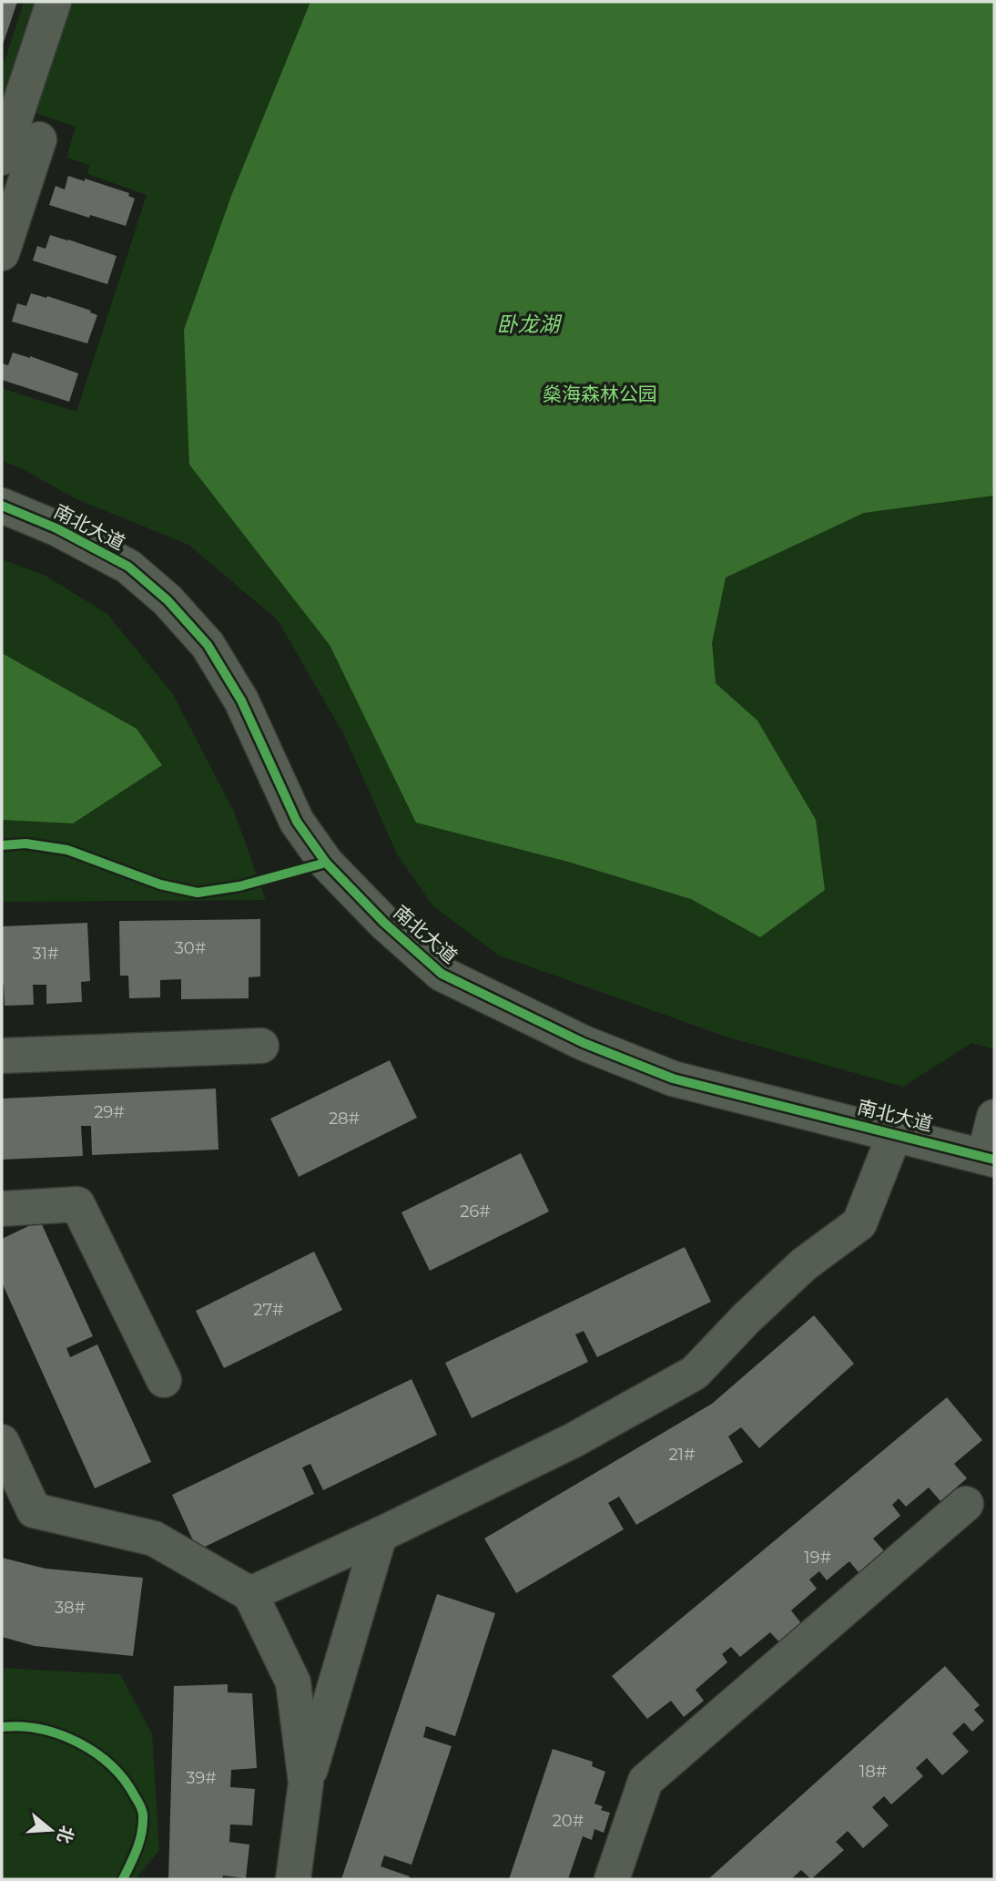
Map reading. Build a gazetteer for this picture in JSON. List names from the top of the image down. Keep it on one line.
{"streets":{"street":["南北大道"]},"water":["卧龙湖"],"parks":["燊海森林公园"],"house_numbers":["30#","31#","29#","28#","26#","27#","21#","19#","38#","18#","39#","20#"],"north":"right"}
